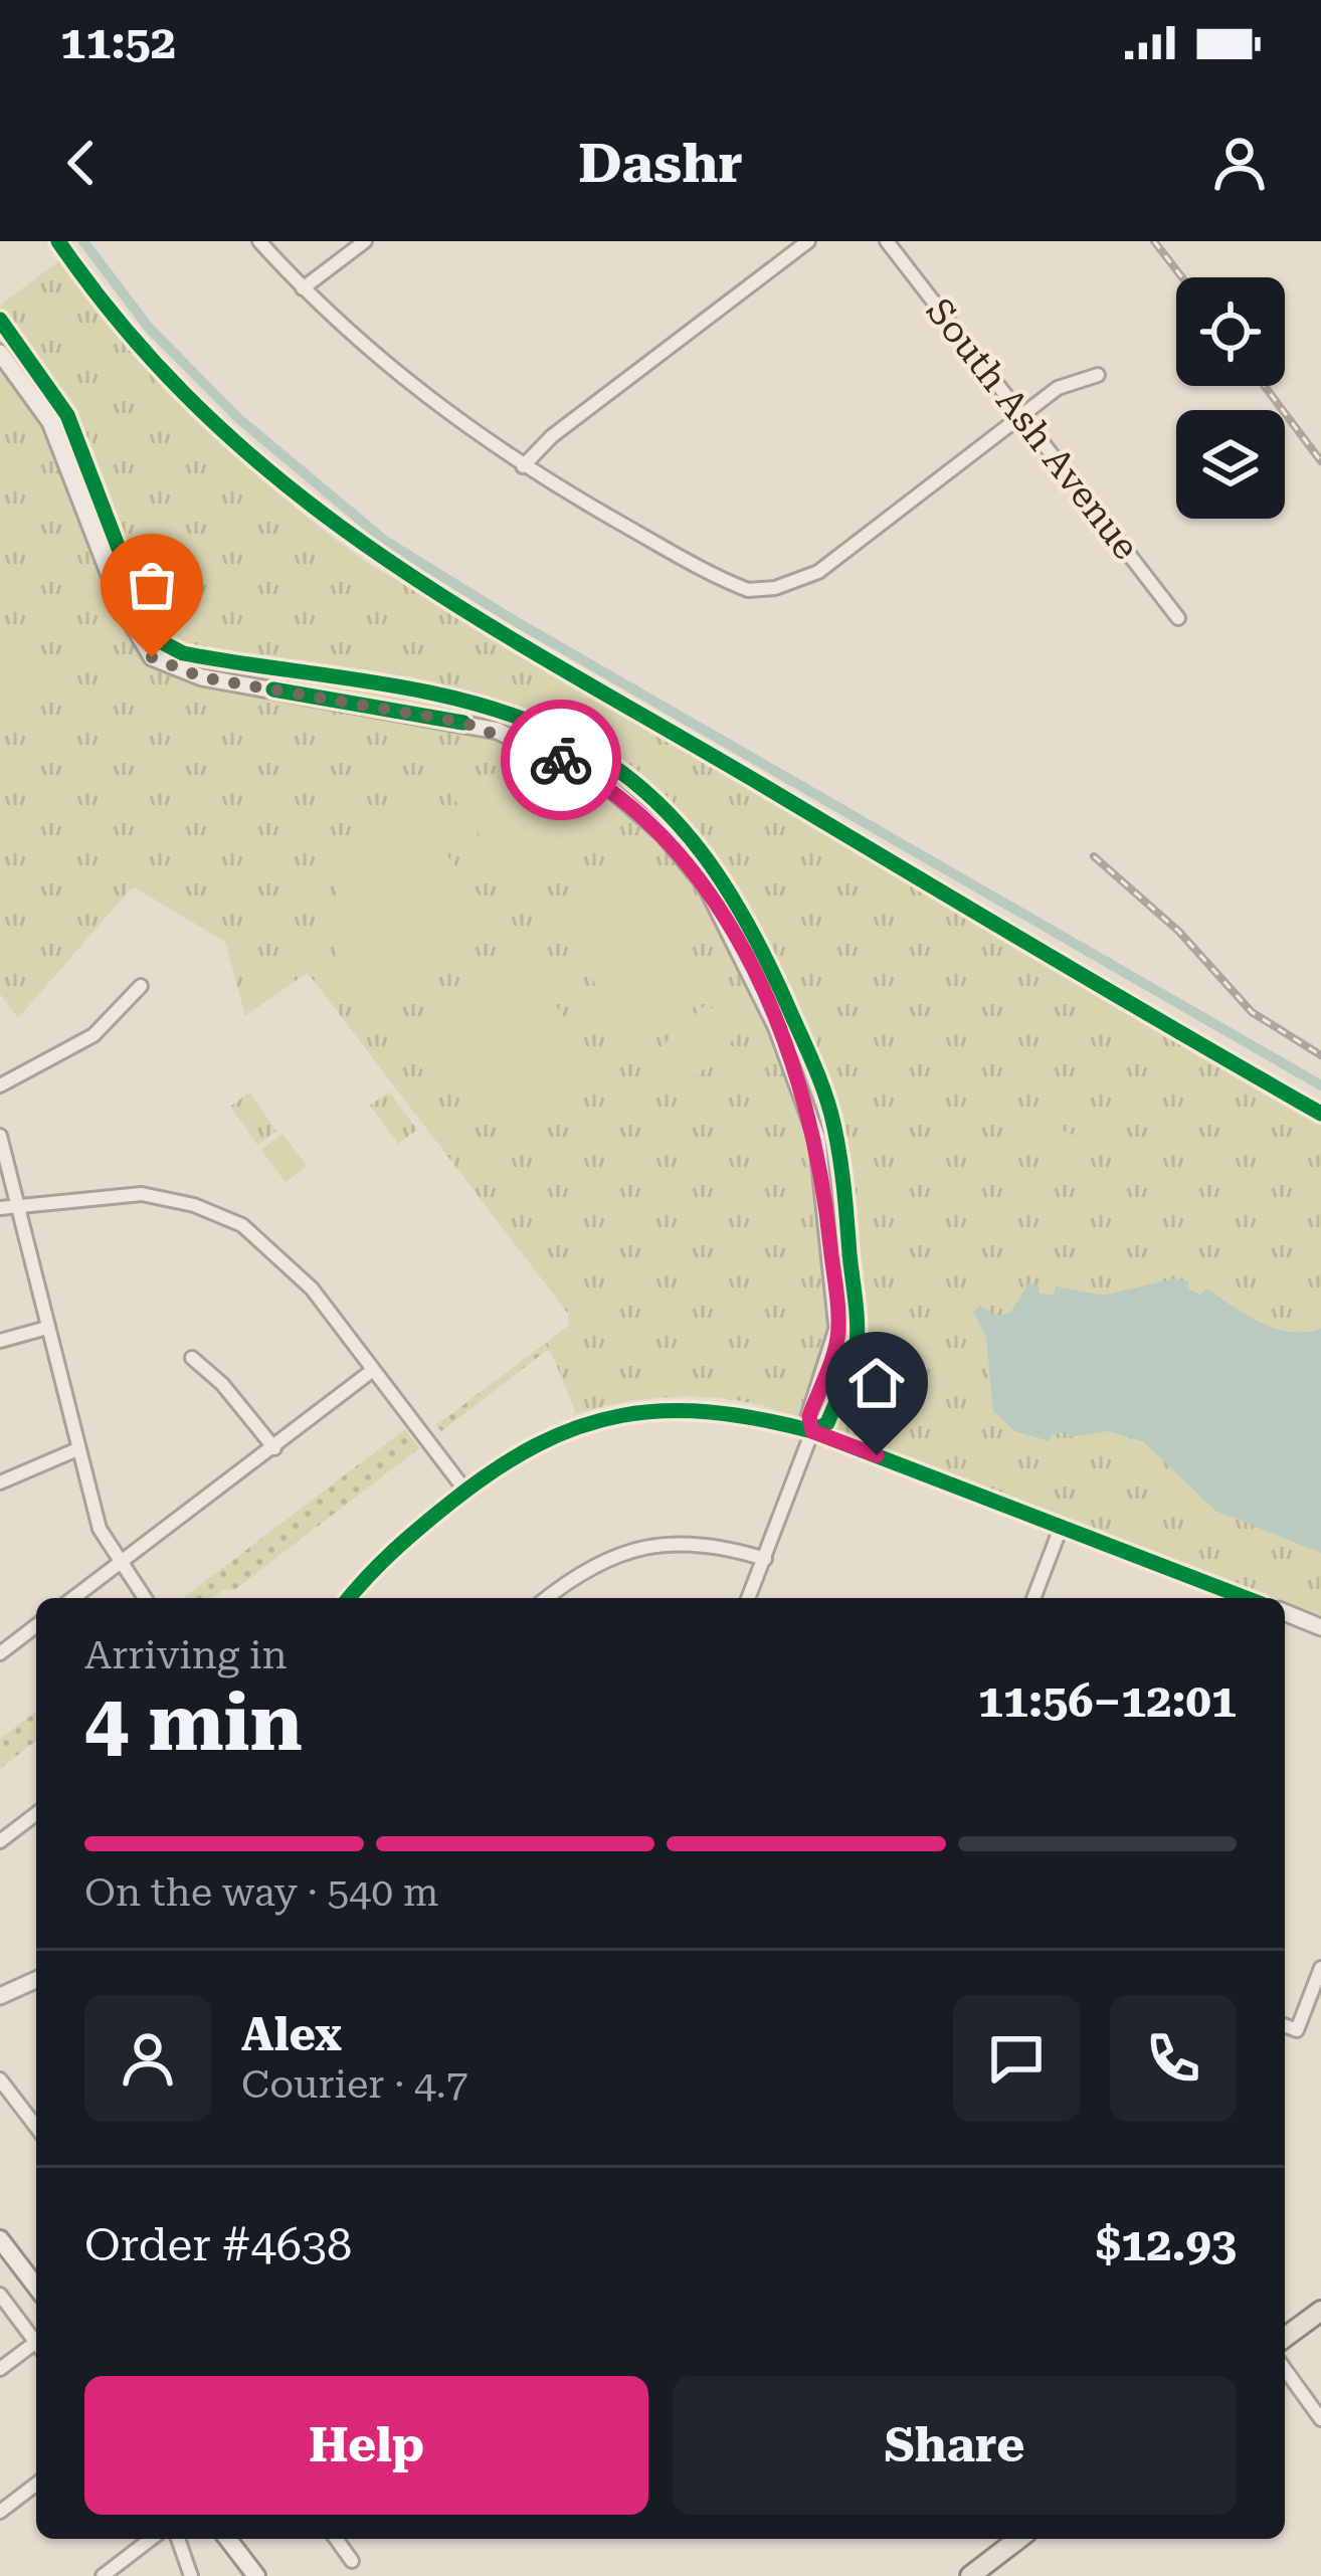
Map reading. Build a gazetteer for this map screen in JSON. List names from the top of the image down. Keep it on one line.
{"streets":{"street":["South Ash Avenue"]},"page":{"status":"11:52","header":"Dashr","heading":["4 min","Arriving in","11:56–12:01"],"panel":["Alex","Courier · 4.7","Order #4638","$12.93"],"bar":"On the way · 540 m","buttons":["Help","Share"]}}
